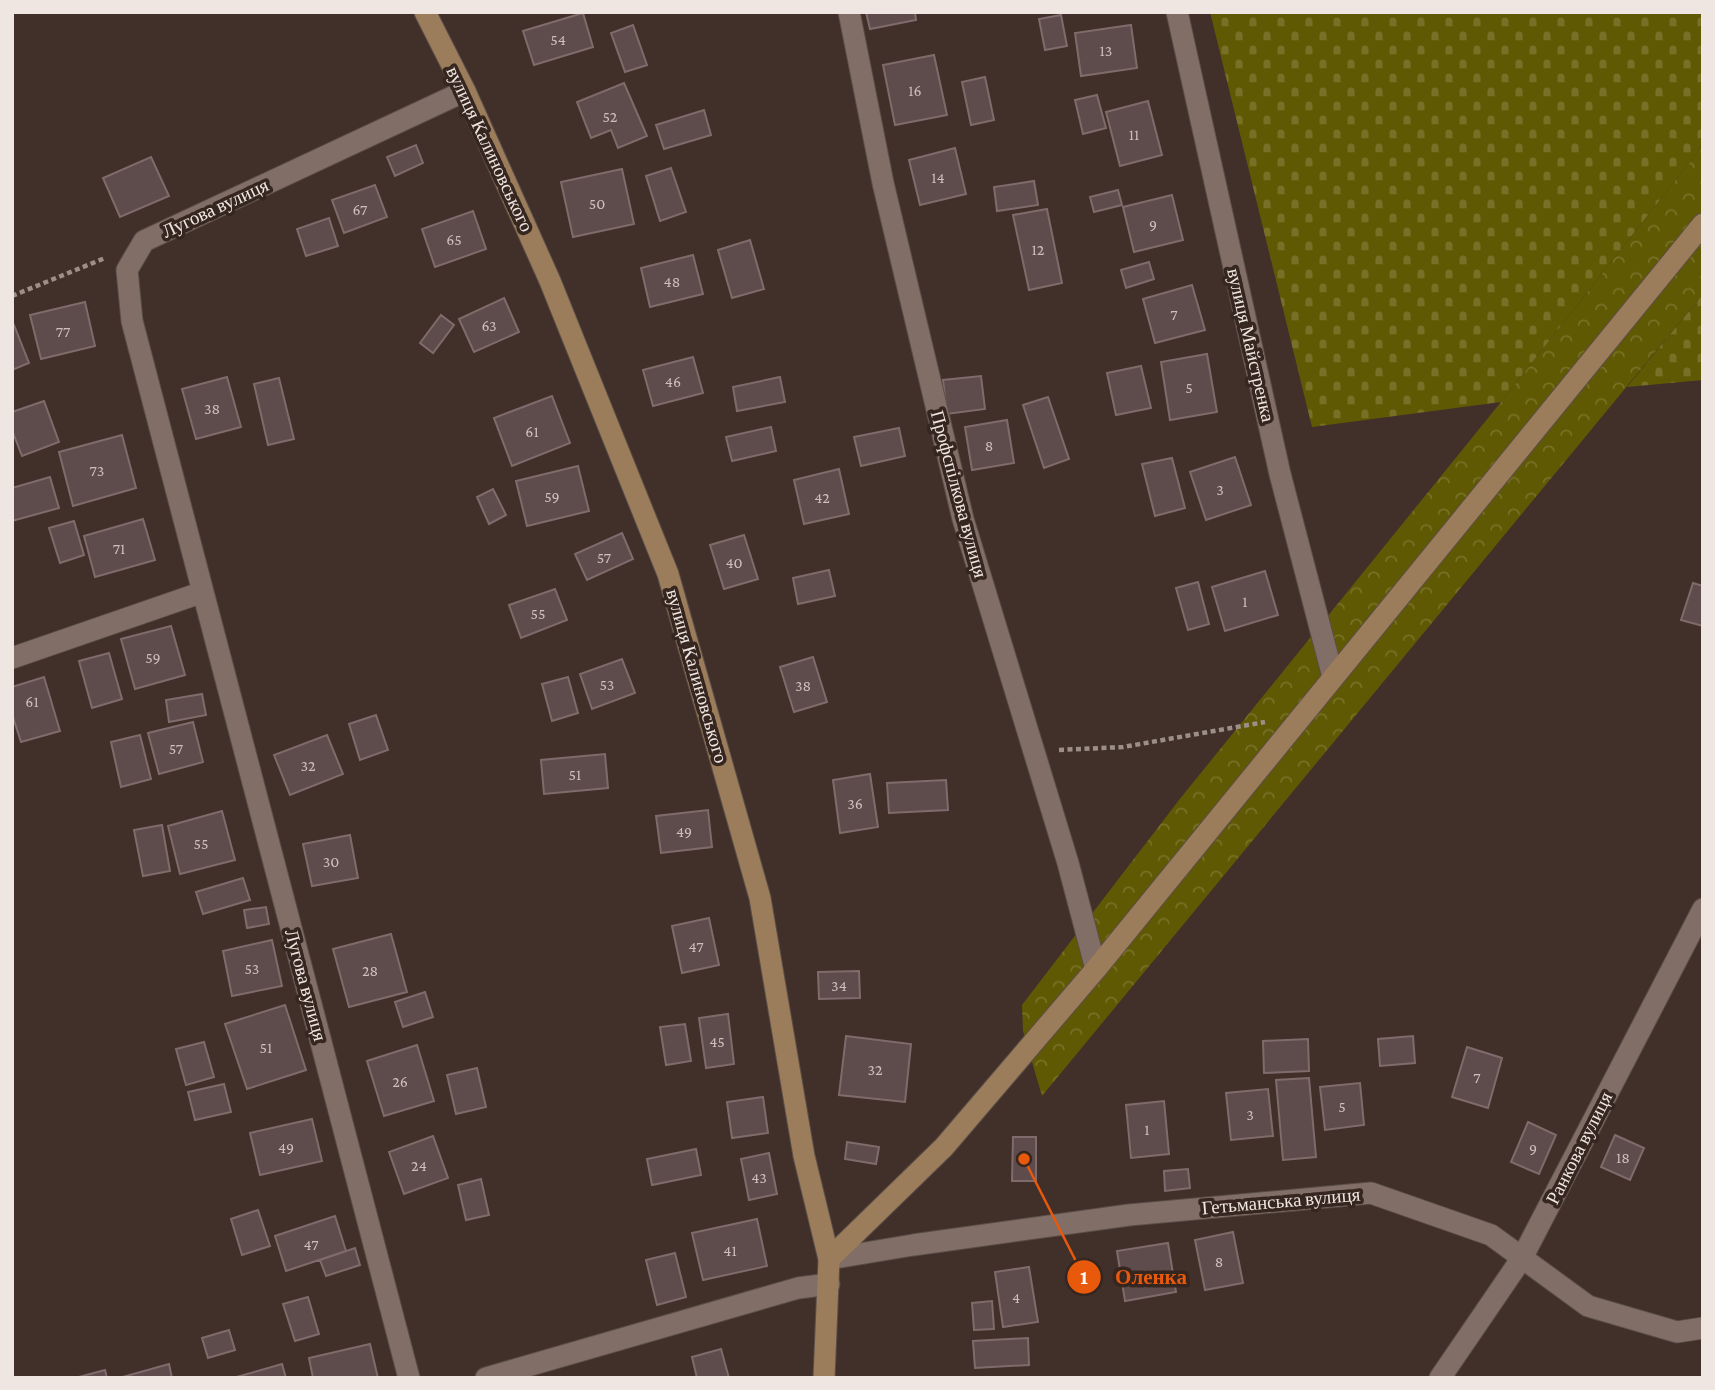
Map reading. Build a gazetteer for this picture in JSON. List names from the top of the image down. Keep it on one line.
{"streets":{"main road":["вулиця Калиновського"],"street":["Лугова вулиця","вулиця Майстренка","Профспілкова вулиця","Ранкова вулиця","Гетьманська вулиця"]},"crossings":[["вулиця Калиновського","Лугова вулиця"],["вулиця Калиновського","Гетьманська вулиця"],["Ранкова вулиця","Гетьманська вулиця"]],"places":["Оленка"],"house_numbers":["54","13","16","52","11","14","50","67","9","65","12","48","7","63","77","46","5","38","61","8","73","3","59","42","71","57","40","1","55","59","53","38","61","57","32","51","36","49","55","30","47","53","28","34","45","51","32","7","26","5","3","1","49","9","18","24","43","47","41","8","4"]}
